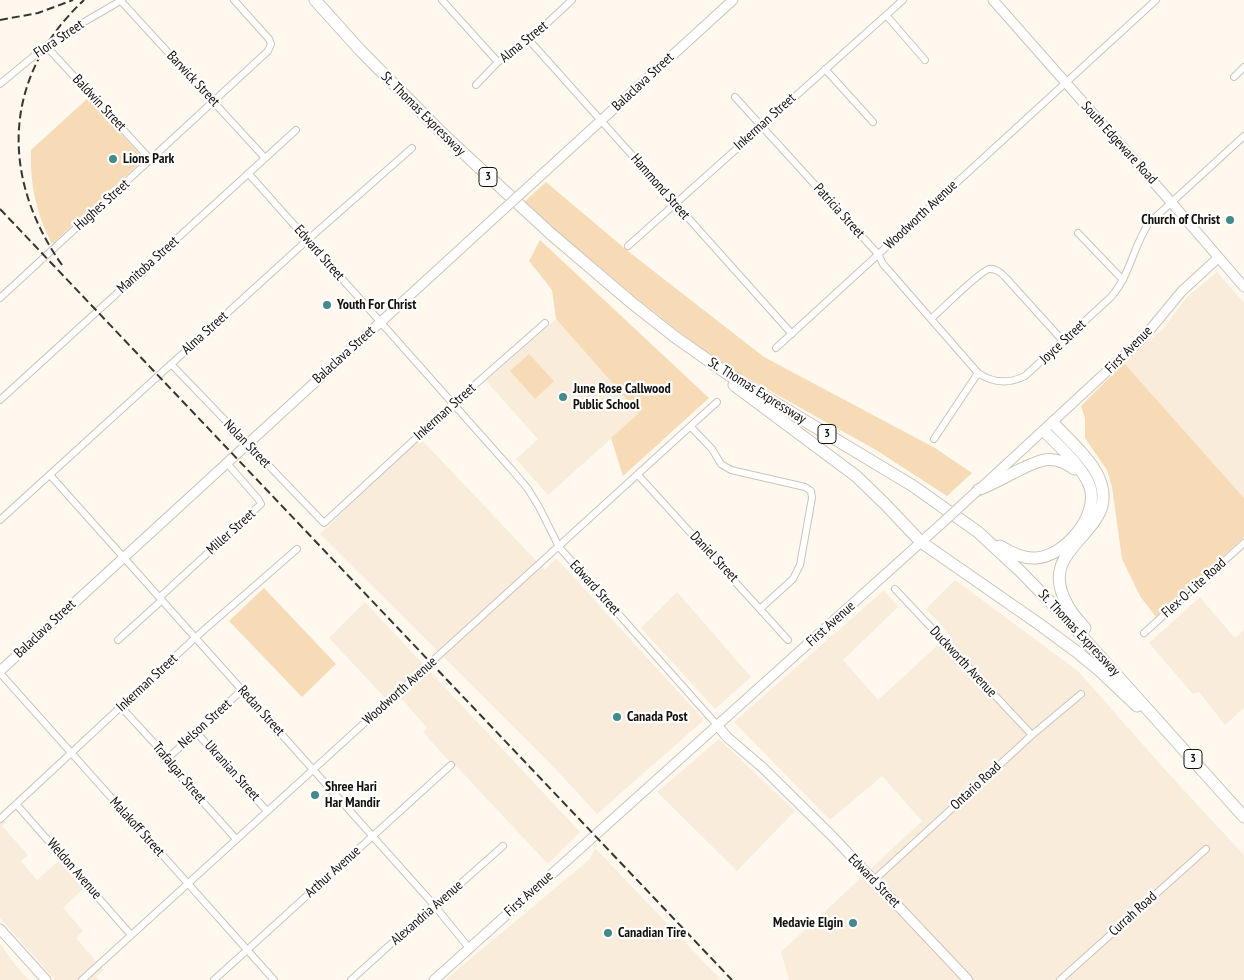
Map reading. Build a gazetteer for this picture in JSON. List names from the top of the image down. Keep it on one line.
{"streets":{"highway":["St. Thomas Expressway","3"],"main road":["Balaclava Street","South Edgeware Road","Edward Street","First Avenue"],"street":["Flora Street","Alma Street","Barwick Street","Baldwin Street","Inkerman Street","Hammond Street","Hughes Street","Patricia Street","Woodworth Avenue","Manitoba Street","Joyce Street","Nolan Street","Miller Street","Daniel Street","Flex-O-Lite Road","Duckworth Avenue","Redan Street","Nelson Street","Ukranian Street","Trafalgar Street","Ontario Road","Malakoff Street","Weldon Avenue","Arthur Avenue","Alexandria Avenue","Currah Road"]},"crossings":[["Flora Street","Barwick Street"],["Flora Street","Baldwin Street"],["Alma Street","Hammond Street"],["Alma Street","Edward Street"],["Alma Street","Nolan Street"],["Alma Street","Redan Street"],["Barwick Street","Hughes Street"],["Barwick Street","Manitoba Street"],["Balaclava Street","Hammond Street"],["Balaclava Street","Edward Street"],["Balaclava Street","Nolan Street"],["Balaclava Street","Miller Street"],["Balaclava Street","Redan Street"],["Balaclava Street","Malakoff Street"],["Baldwin Street","Hughes Street"],["Inkerman Street","Hammond Street"],["Inkerman Street","Patricia Street"],["Inkerman Street","Edward Street"],["Inkerman Street","Nolan Street"],["Inkerman Street","Redan Street"],["Inkerman Street","Trafalgar Street"],["Inkerman Street","Malakoff Street"],["Inkerman Street","Weldon Avenue"],["South Edgeware Road","Woodworth Avenue"],["South Edgeware Road","Joyce Street"],["South Edgeware Road","First Avenue"],["Hammond Street","Woodworth Avenue"],["Patricia Street","Woodworth Avenue"],["Patricia Street","Joyce Street"],["Woodworth Avenue","Edward Street"],["Woodworth Avenue","Daniel Street"],["Woodworth Avenue","Redan Street"],["Woodworth Avenue","Ukranian Street"],["Woodworth Avenue","Trafalgar Street"],["Woodworth Avenue","Malakoff Street"],["Woodworth Avenue","Weldon Avenue"],["Edward Street","Manitoba Street"],["Edward Street","First Avenue"],["Edward Street","Ontario Road"],["First Avenue","Redan Street"],["Miller Street","Redan Street"],["Duckworth Avenue","Ontario Road"],["Redan Street","Nelson Street"],["Redan Street","Arthur Avenue"],["Redan Street","Alexandria Avenue"],["Nelson Street","Ukranian Street"],["Nelson Street","Trafalgar Street"],["Malakoff Street","Arthur Avenue"]],"places":["Lions Park","Church of Christ","Youth For Christ","June Rose Callwood Public School","Canada Post","Shree Hari Har Mandir","Medavie Elgin","Canadian Tire"]}
